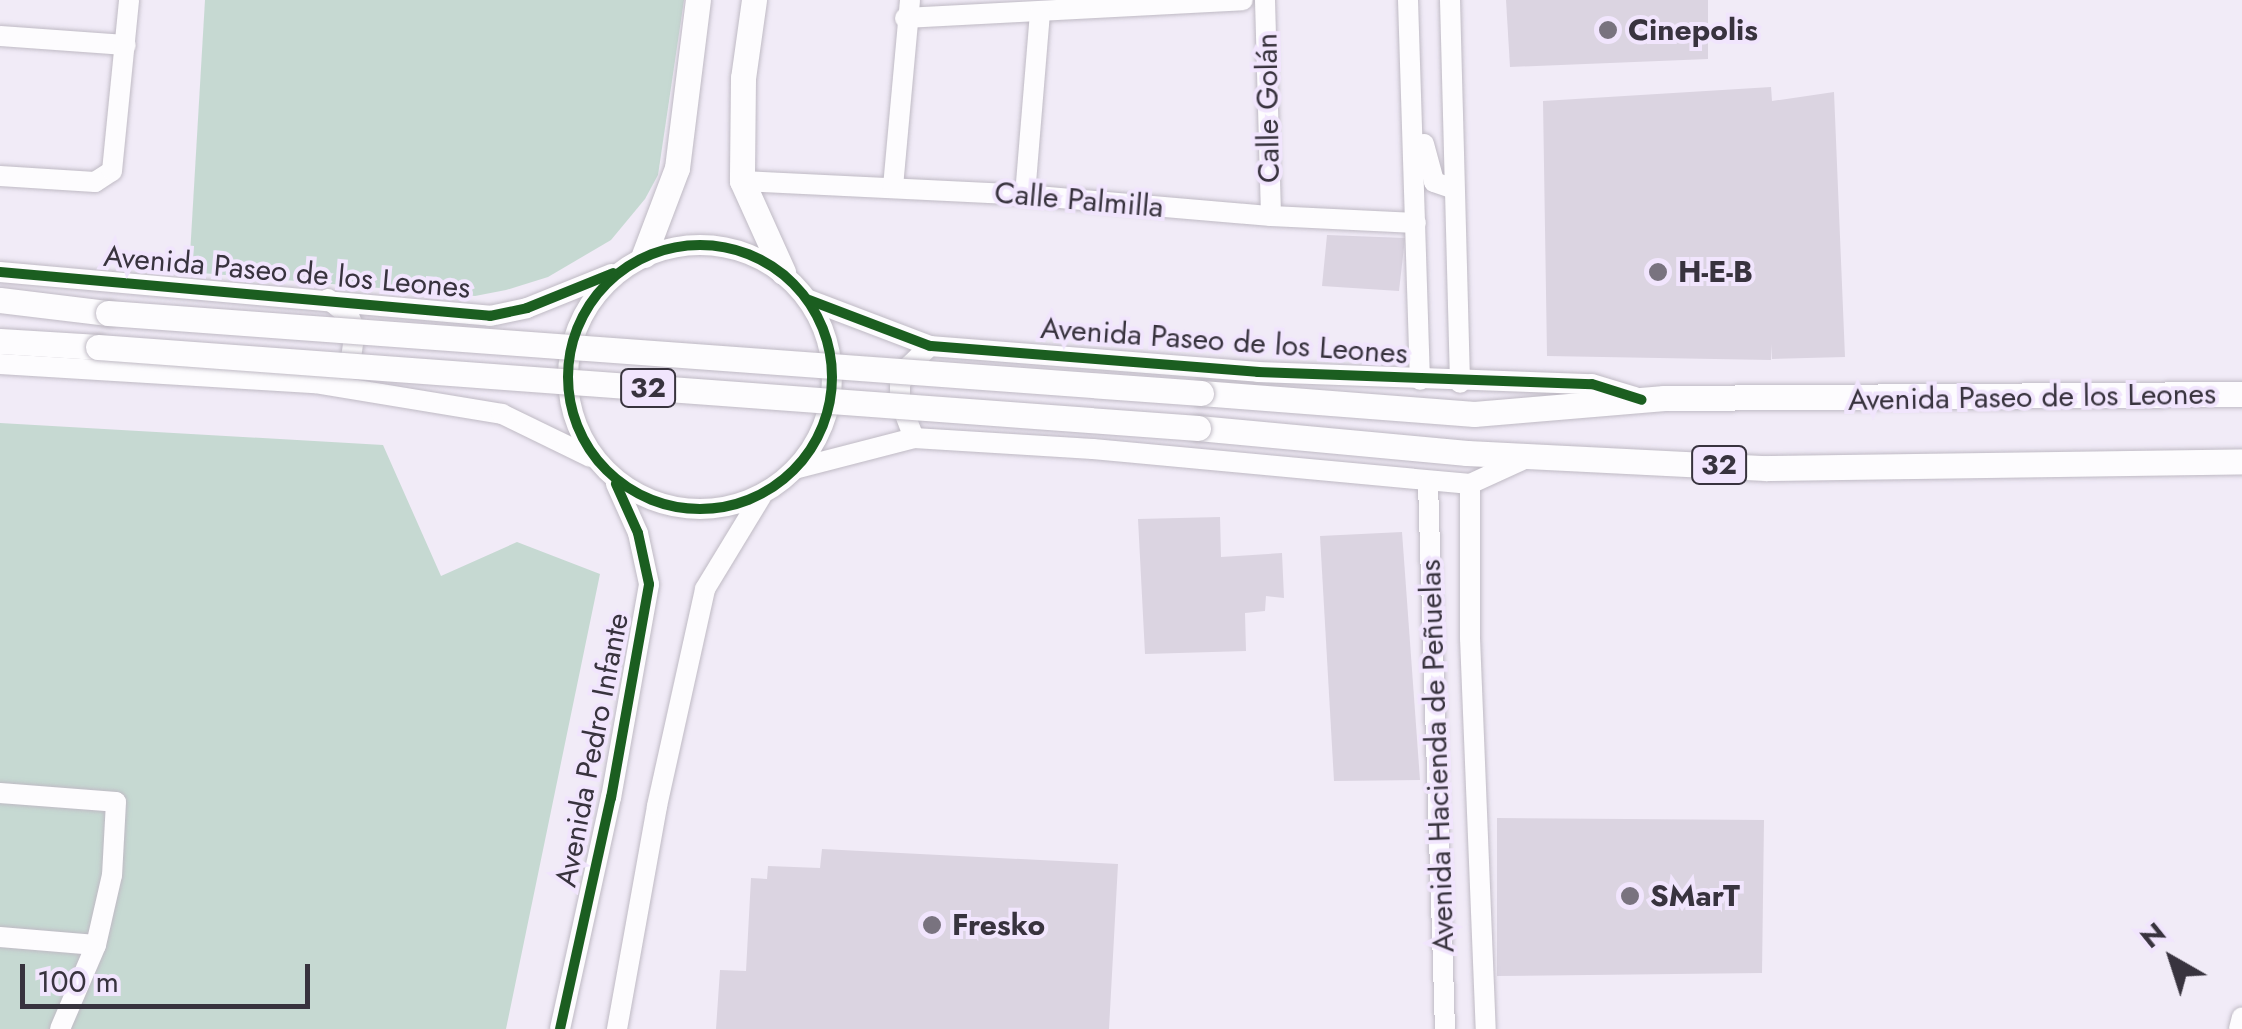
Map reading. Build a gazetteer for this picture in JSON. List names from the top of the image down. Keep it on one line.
{"streets":{"main road":["Avenida Paseo de los Leones","32"],"street":["Calle Golán","Calle Palmilla","Avenida Pedro Infante","Avenida Hacienda de Peñuelas"]},"crossings":[["Calle Golán","Calle Palmilla"],["Avenida Paseo de los Leones","Avenida Pedro Infante"]],"places":["Cinepolis","H-E-B","SMarT","Fresko"],"scale_bar":"100 m","north":"top left"}
